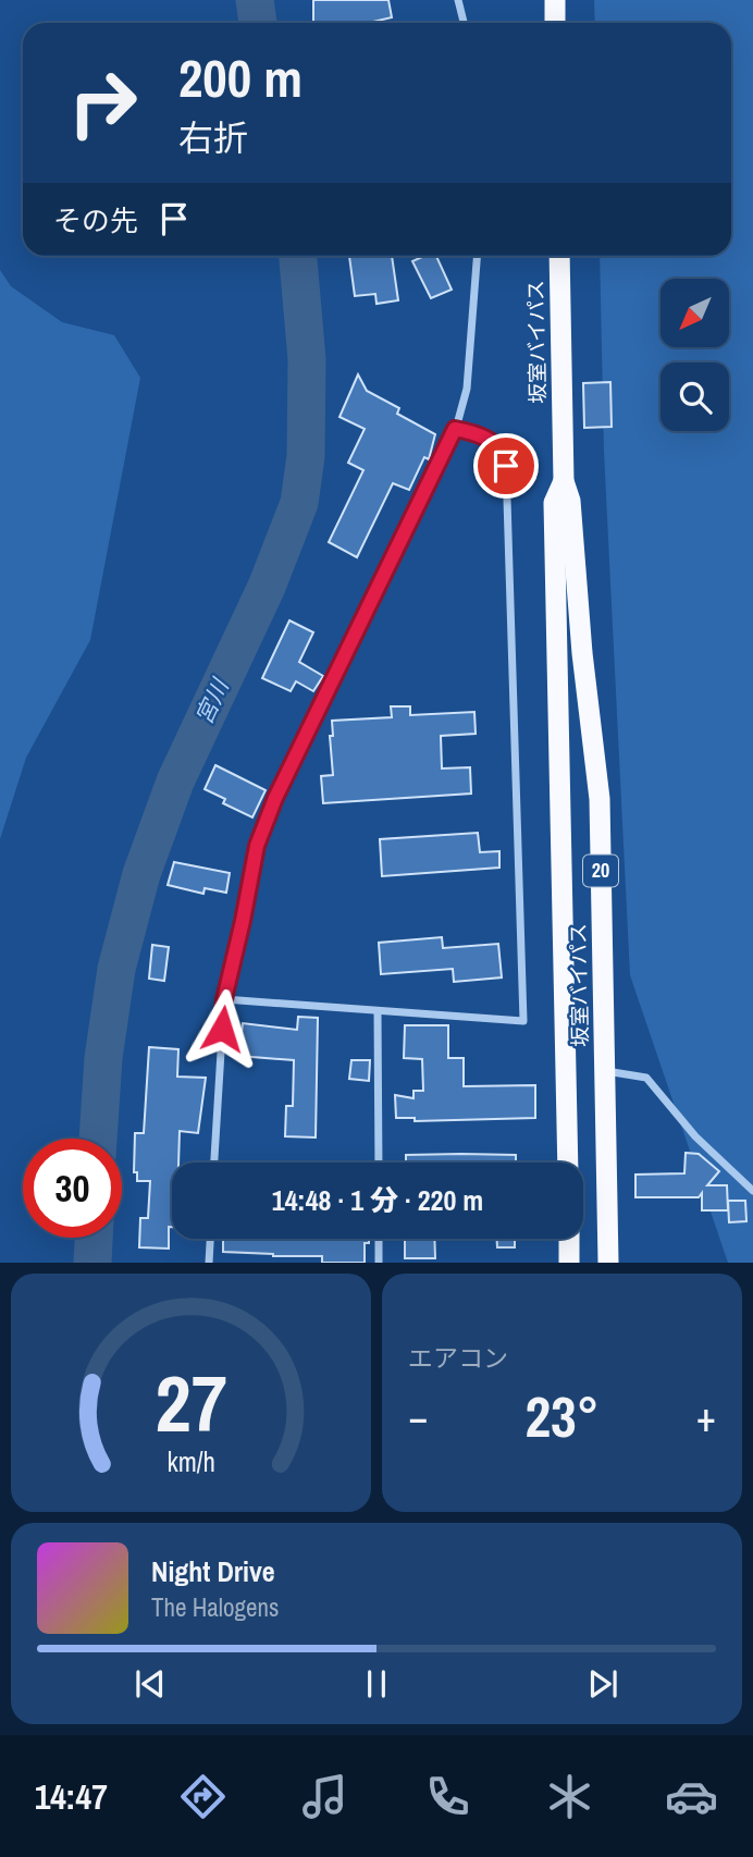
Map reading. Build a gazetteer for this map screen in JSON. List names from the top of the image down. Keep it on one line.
{"streets":{"highway":["坂室バイパス","20"]},"water":["宮川"],"north":"bottom left","page":{"turn":["200 m","右折"],"then":"その先","limit":"30","trip":"14:48 · 1 分 · 220 m","tile":"エアコン","heat":["−","23°","+"],"song":["Night Drive","The Halogens"],"tabs":"14:47","gauge":["27","km/h"]}}
